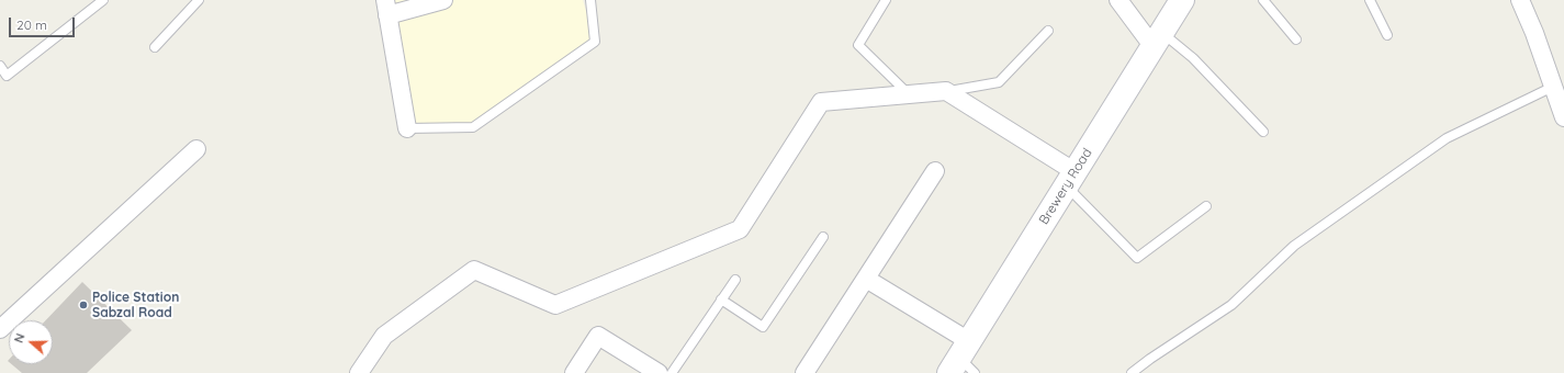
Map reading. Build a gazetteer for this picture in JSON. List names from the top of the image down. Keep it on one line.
{"streets":{"main road":["Brewery Road"]},"places":["Police Station Sabzal Road"],"scale_bar":"20 m","north":"left"}
